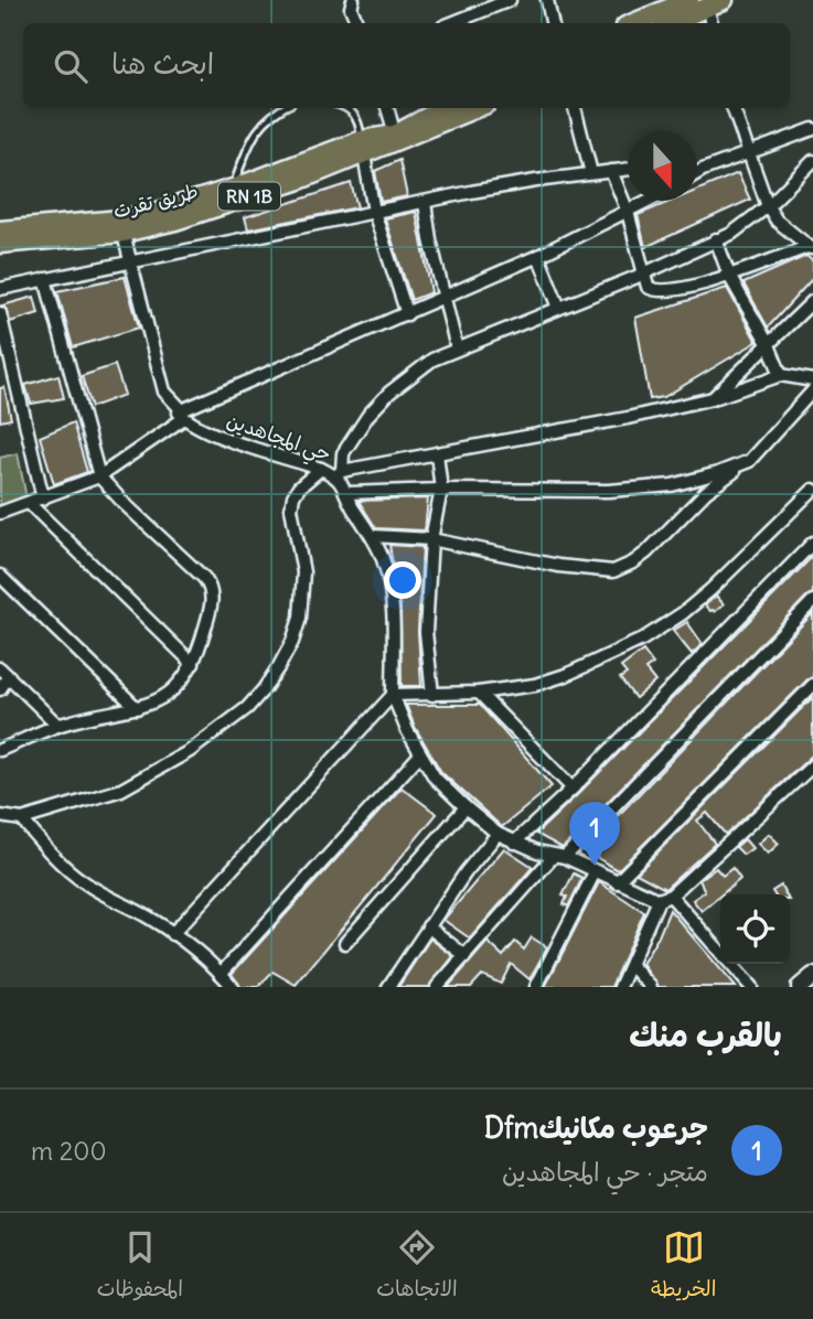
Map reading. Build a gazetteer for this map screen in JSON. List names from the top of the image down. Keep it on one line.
{"streets":{"main road":["RN 1B","طريق تقرت"],"street":["حي المجاهدين"]},"north":"bottom","page":{"search":"ابحث هنا","pins":"1","heading":"بالقرب منك","list":[{"mark":"1","name":"جرعوب مكانيكDfm","note":"متجر · حي المجاهدين","value":"200 m"}],"nav":["الخريطة","الاتجاهات","المحفوظات"]}}
